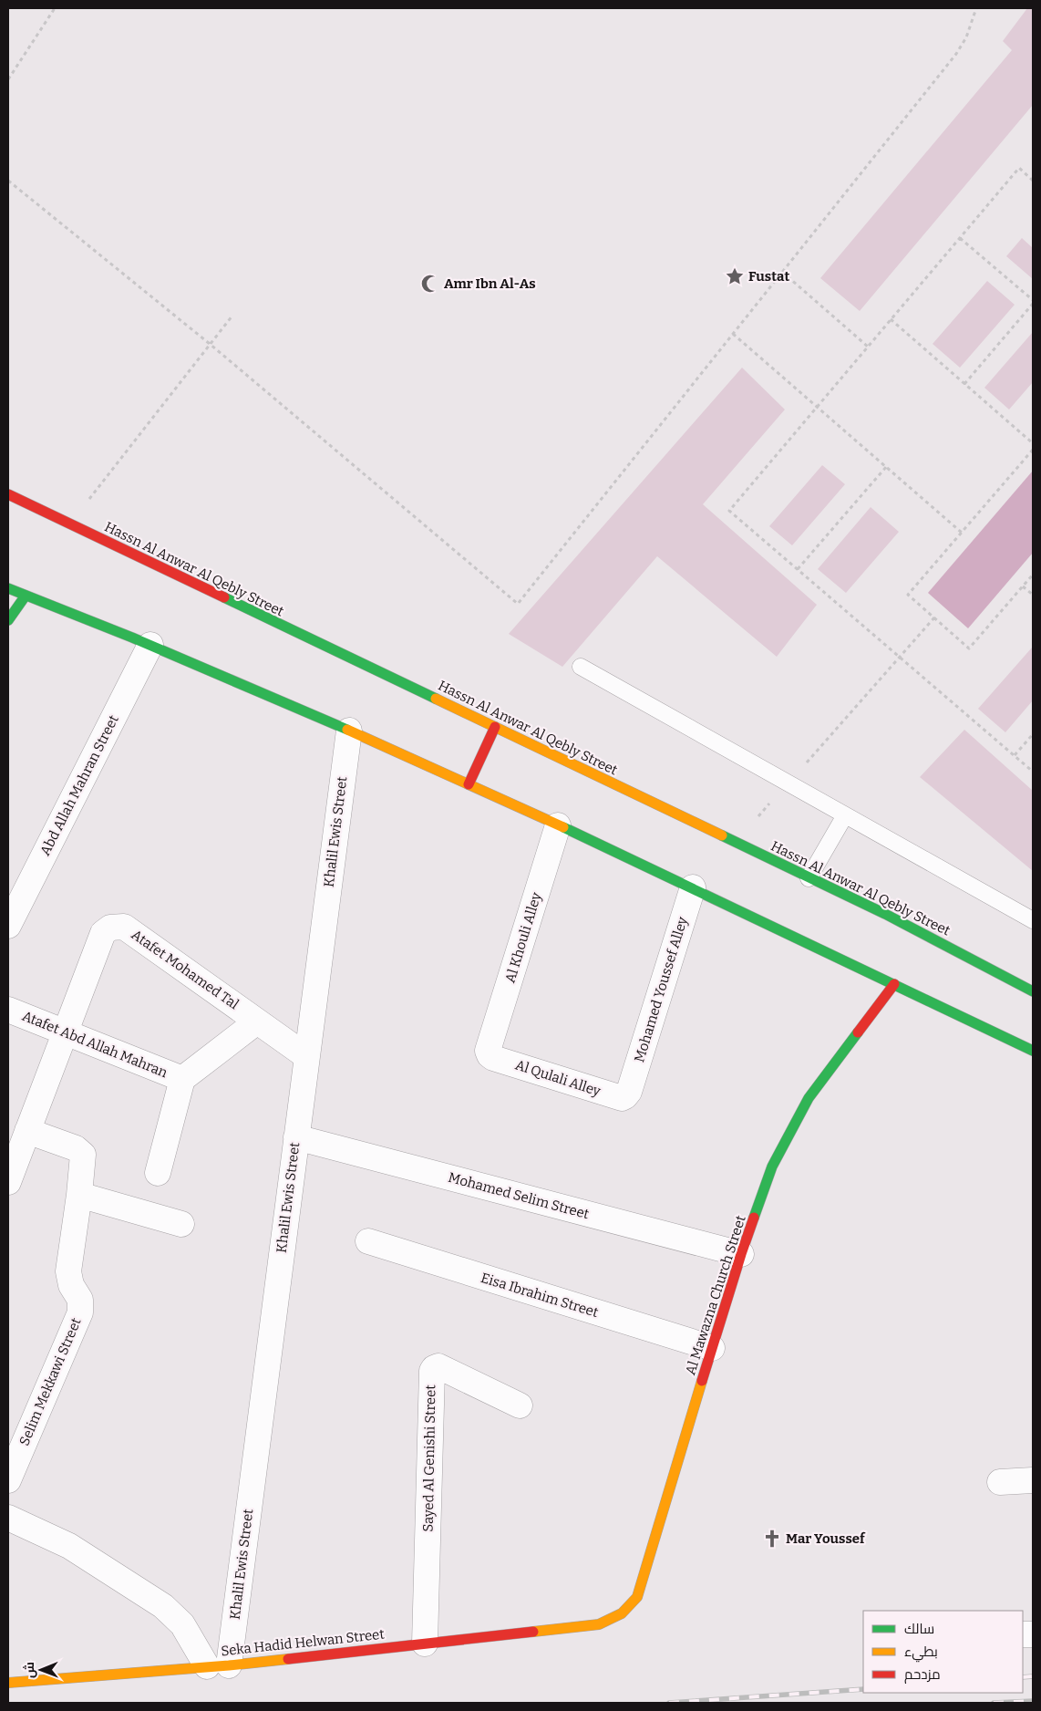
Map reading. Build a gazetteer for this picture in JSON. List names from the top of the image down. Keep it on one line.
{"streets":{"main road":["Hassn Al Anwar Al Qebly Street","Al Mawazna Church Street","Seka Hadid Helwan Street"],"street":["Abd Allah Mahran Street","Khalil Ewis Street","Al Khouli Alley","Atafet Mohamed Tal","Mohamed Youssef Alley","Atafet Abd Allah Mahran","Al Qulali Alley","Mohamed Selim Street","Eisa Ibrahim Street","Selim Mekkawi Street","Sayed Al Genishi Street"]},"crossings":[["Khalil Ewis Street","Atafet Mohamed Tal"],["Khalil Ewis Street","Mohamed Selim Street"],["Khalil Ewis Street","Seka Hadid Helwan Street"],["Al Khouli Alley","Al Qulali Alley"],["Atafet Mohamed Tal","Atafet Abd Allah Mahran"],["Mohamed Youssef Alley","Al Qulali Alley"],["Mohamed Selim Street","Al Mawazna Church Street"],["Eisa Ibrahim Street","Al Mawazna Church Street"],["Al Mawazna Church Street","Seka Hadid Helwan Street"],["Sayed Al Genishi Street","Seka Hadid Helwan Street"]],"places":{"place":["Fustat"],"mosque":["Amr Ibn Al-As"],"church":["Mar Youssef"]},"legend":["سالك","بطيء","مزدحم"],"north":"left"}
